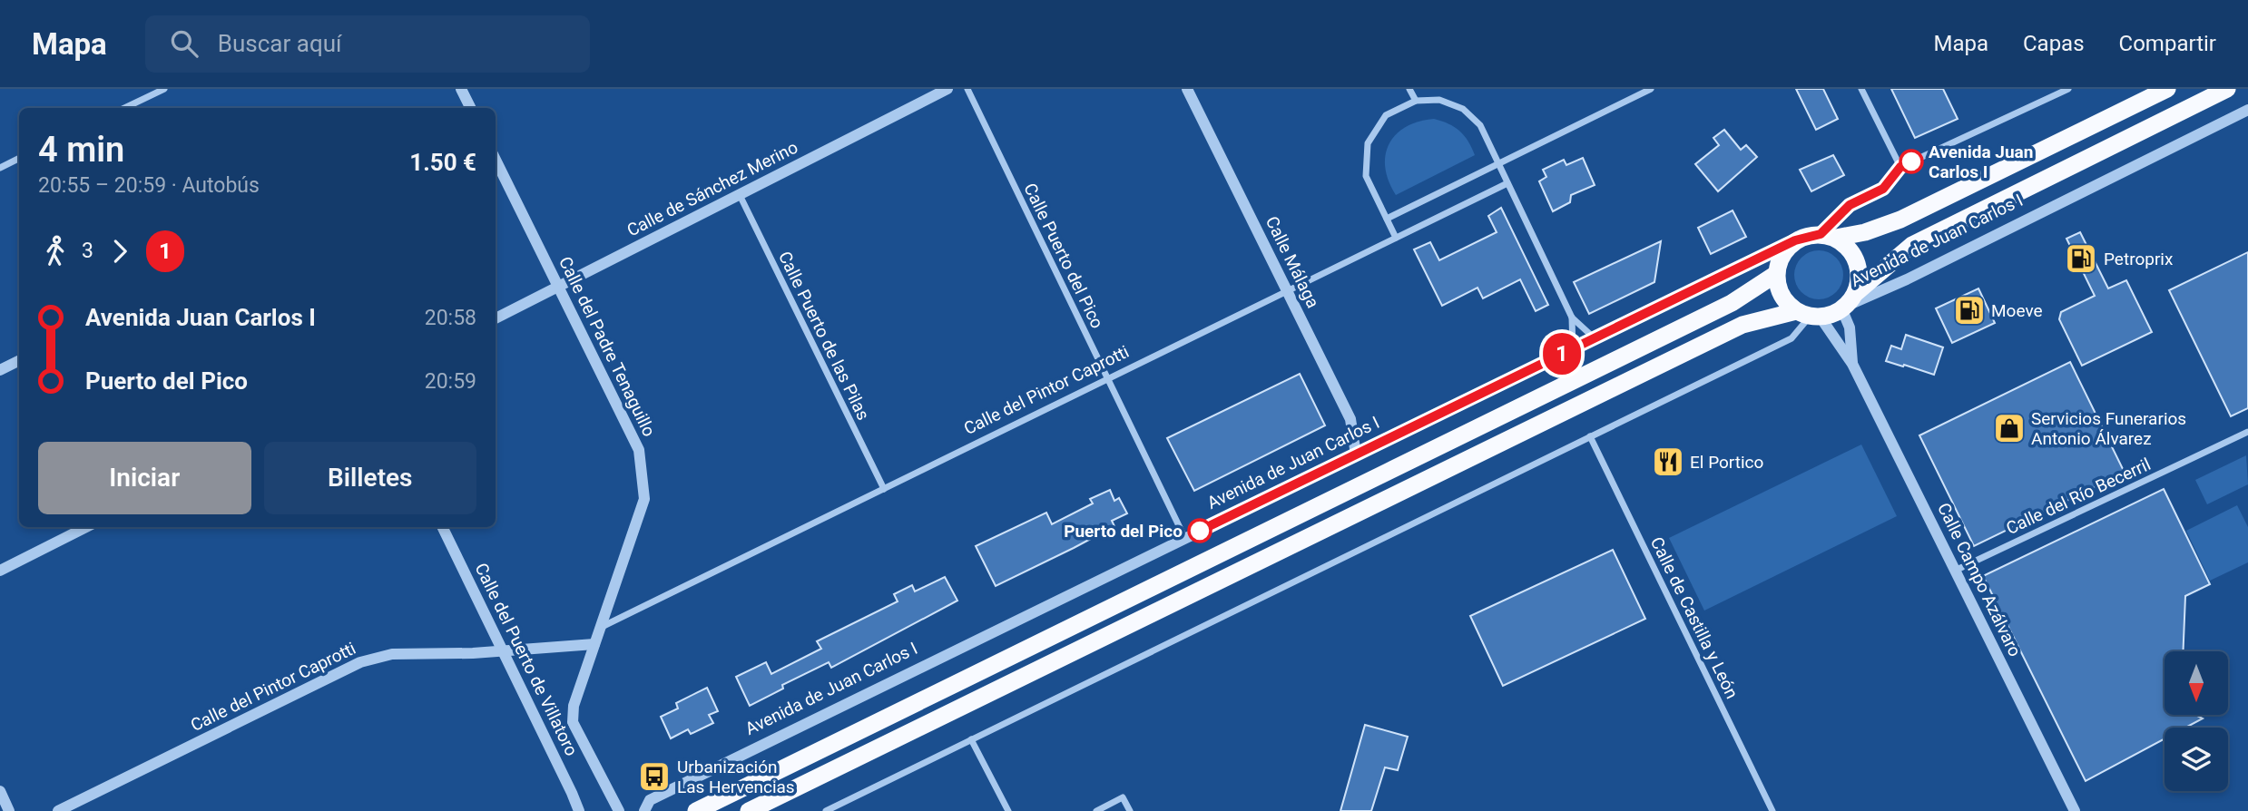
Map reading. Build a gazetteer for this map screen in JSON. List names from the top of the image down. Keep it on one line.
{"streets":{"highway":["Avenida de Juan Carlos I"],"street":["Calle de Sánchez Merino","Calle Puerto del Pico","Calle Málaga","Calle Puerto de las Pilas","Calle del Padre Tenaguillo","Calle del Pintor Caprotti","Calle del Río Becerril","Calle Campo Azálvaro","Calle de Castilla y León","Calle del Puerto de Villatoro"]},"crossings":[["Calle de Sánchez Merino","Calle Puerto de las Pilas"],["Calle de Sánchez Merino","Calle del Padre Tenaguillo"],["Avenida de Juan Carlos I","Calle Puerto del Pico"],["Avenida de Juan Carlos I","Calle Málaga"],["Avenida de Juan Carlos I","Calle Campo Azálvaro"],["Calle Puerto del Pico","Calle del Pintor Caprotti"],["Calle Málaga","Calle del Pintor Caprotti"],["Calle Puerto de las Pilas","Calle del Pintor Caprotti"],["Calle del Padre Tenaguillo","Calle del Pintor Caprotti"],["Calle del Pintor Caprotti","Calle del Puerto de Villatoro"],["Calle del Río Becerril","Calle Campo Azálvaro"]],"places":{"other":["Avenida Juan Carlos I","Puerto del Pico"],"fuel station":["Petroprix","Moeve"],"shop":["Servicios Funerarios Antonio Álvarez"],"restaurant":["El Portico"],"bus stop":["Urbanización Las Hervencias"]},"lines":["bus line 1"],"north":"bottom","page":{"header":"Mapa","search":"Buscar aquí","nav":["Mapa","Capas","Compartir"],"on_map":"1","heading":["4 min","20:55 – 20:59 · Autobús","1.50 €"],"legs":["3","1"],"list":[{"name":"Avenida Juan Carlos I","value":"20:58"},{"name":"Puerto del Pico","value":"20:59"}],"buttons":["Iniciar","Billetes"]}}
